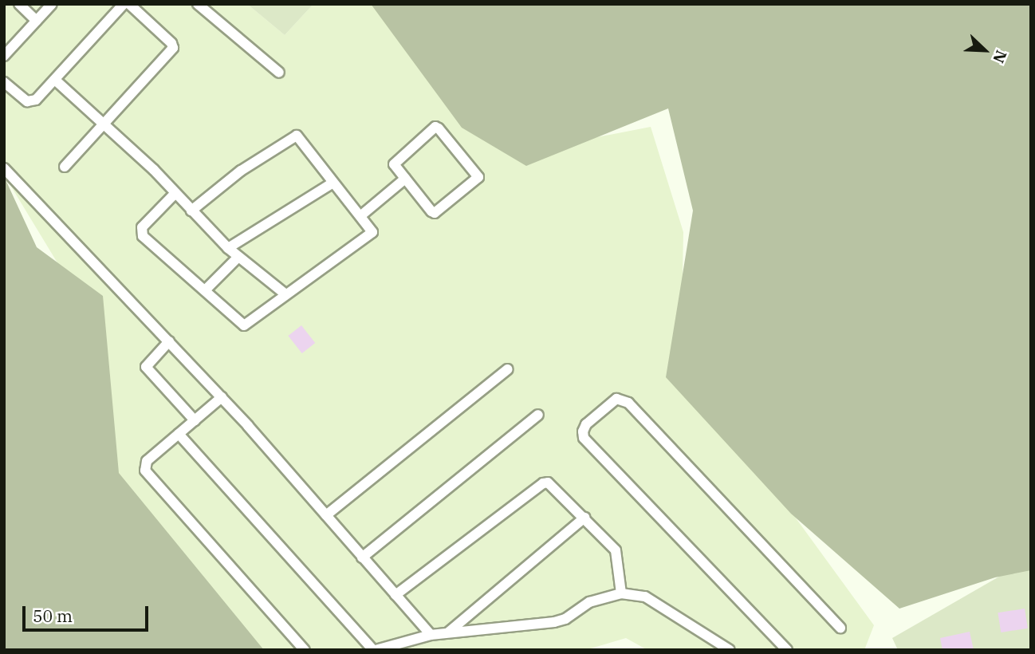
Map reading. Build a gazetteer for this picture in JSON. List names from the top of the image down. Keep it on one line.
{"scale_bar":"50 m","north":"bottom right"}
